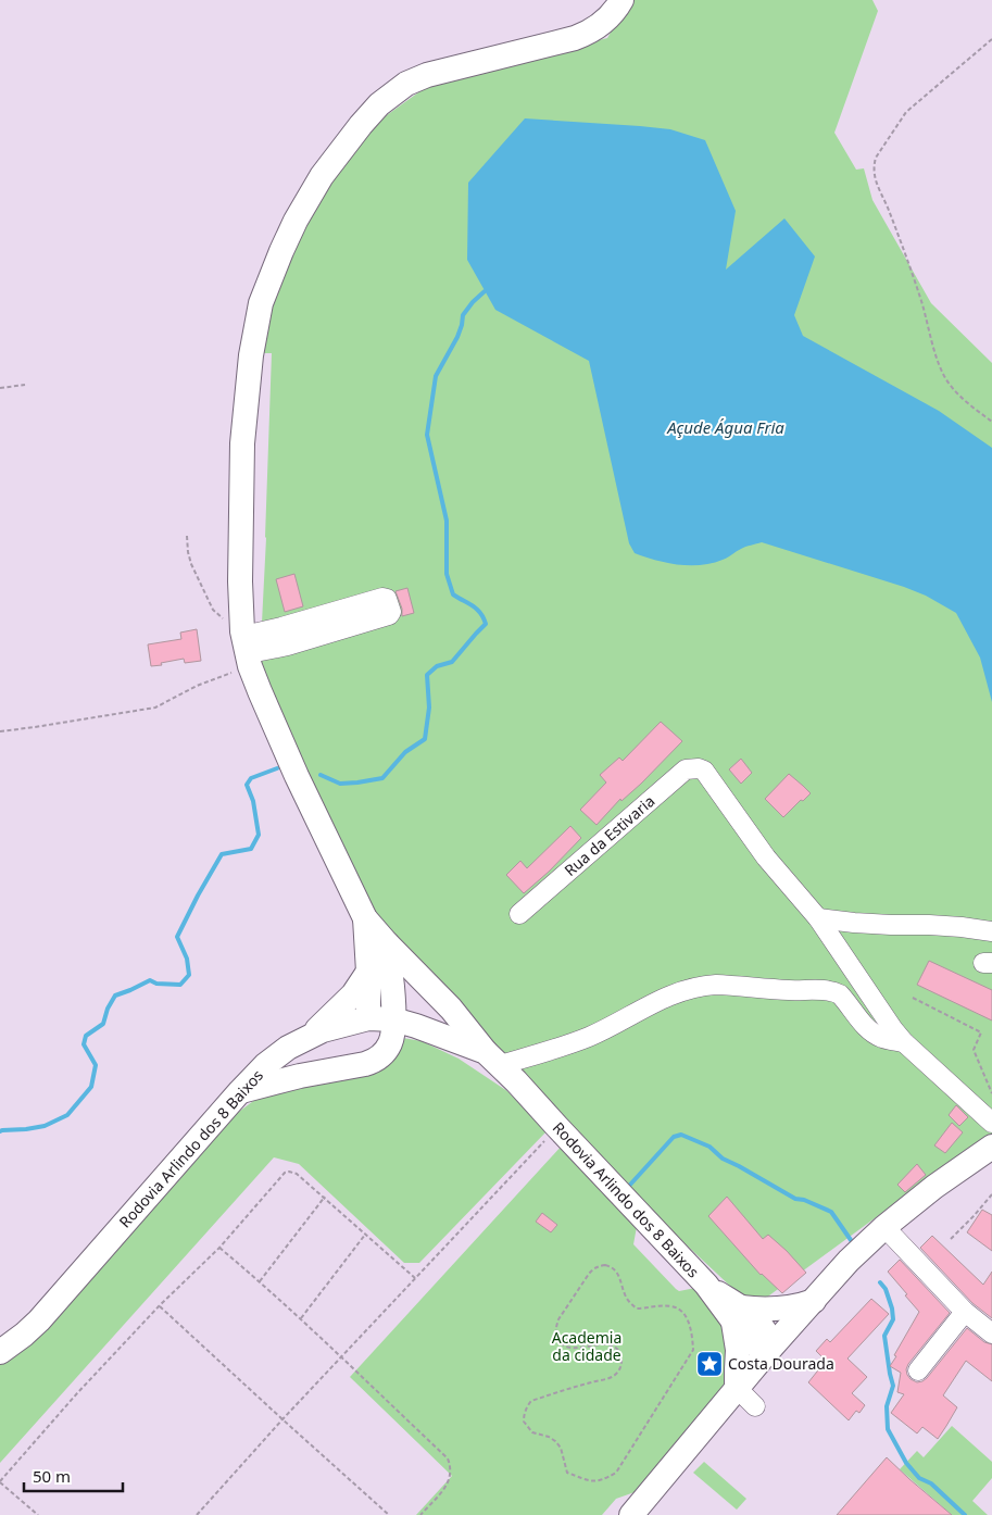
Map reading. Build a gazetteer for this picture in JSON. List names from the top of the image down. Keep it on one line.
{"streets":{"main road":["Rodovia Arlindo dos 8 Baixos"],"street":["Rua da Estivaria"]},"water":["Açude Água Fria"],"parks":["Academia da cidade"],"places":{"place":["Costa Dourada"]},"scale_bar":"50 m"}
